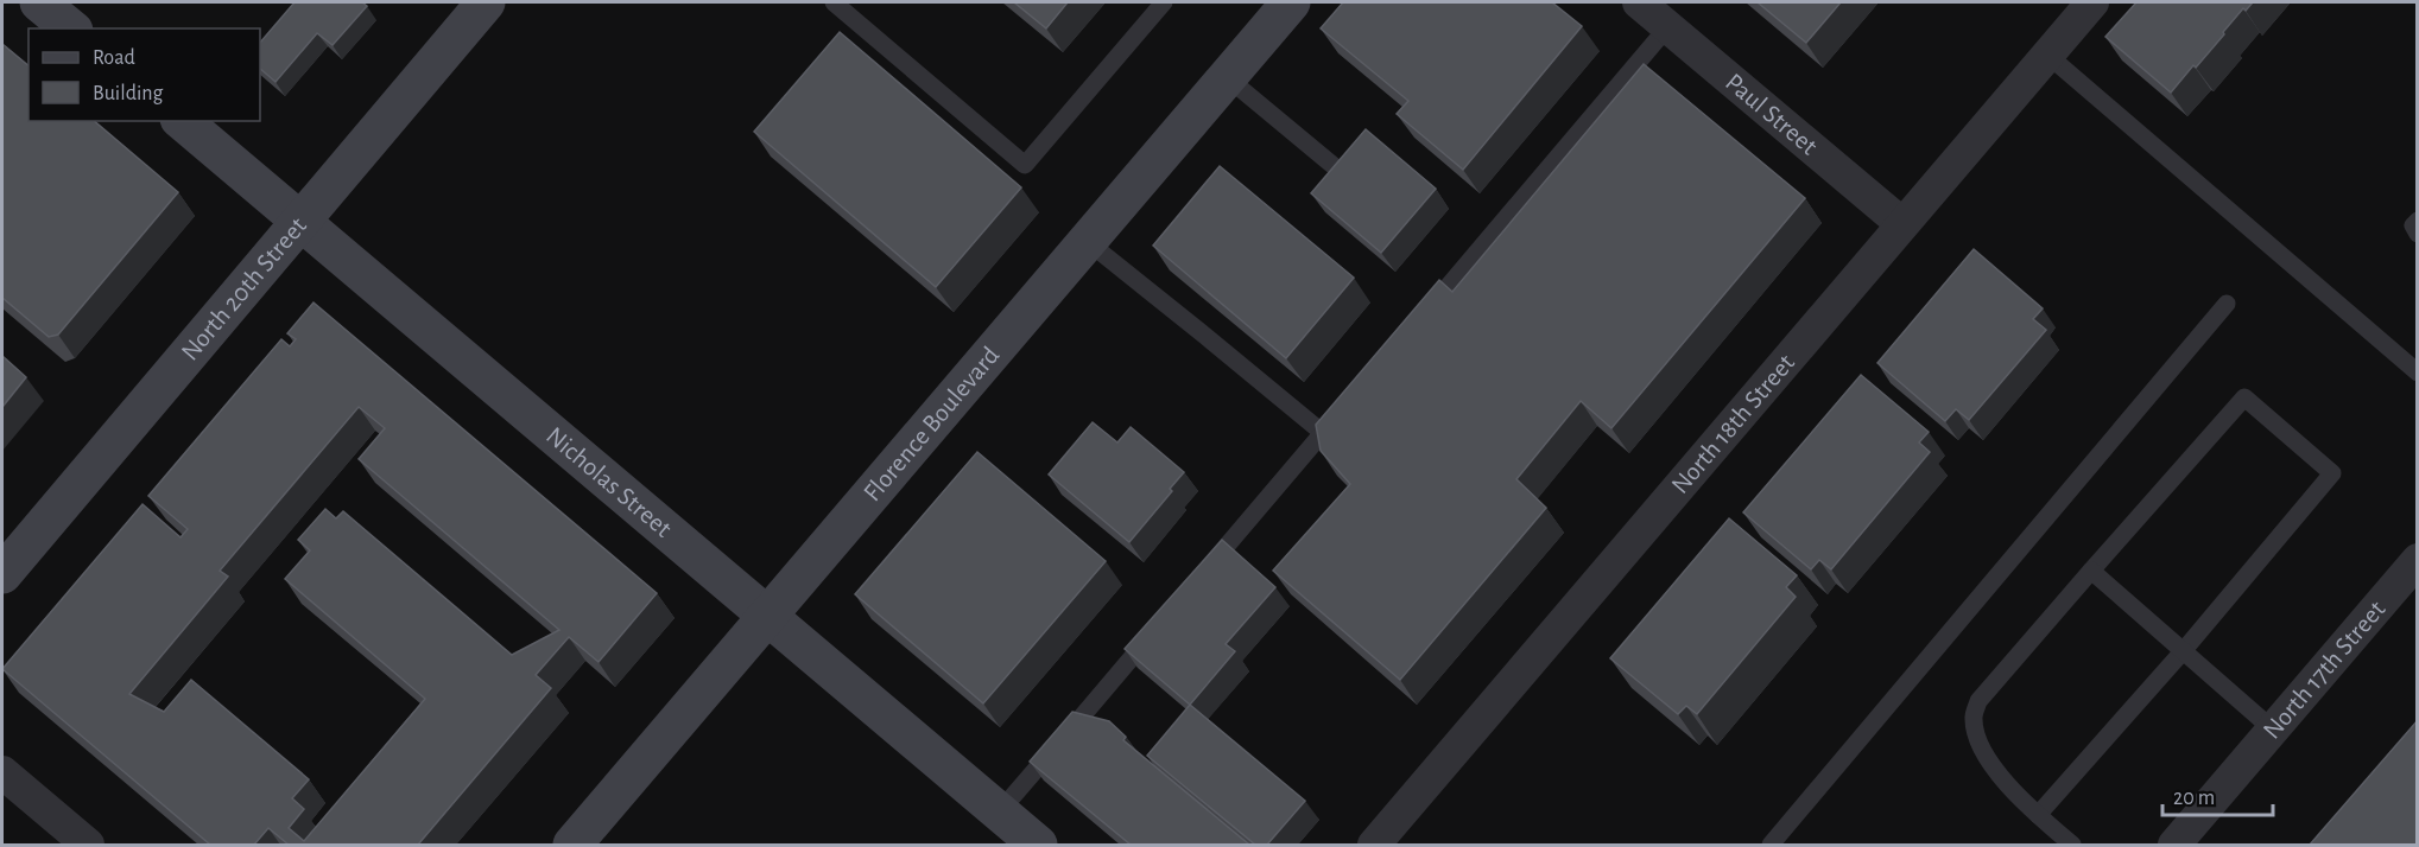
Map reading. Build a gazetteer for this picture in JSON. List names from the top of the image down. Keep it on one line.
{"streets":{"street":["Paul Street","North 20th Street","Florence Boulevard","North 18th Street","Nicholas Street","North 17th Street"]},"crossings":[["Paul Street","North 18th Street"],["North 20th Street","Nicholas Street"],["Florence Boulevard","Nicholas Street"]],"legend":["Road","Building"],"scale_bar":"20 m"}
